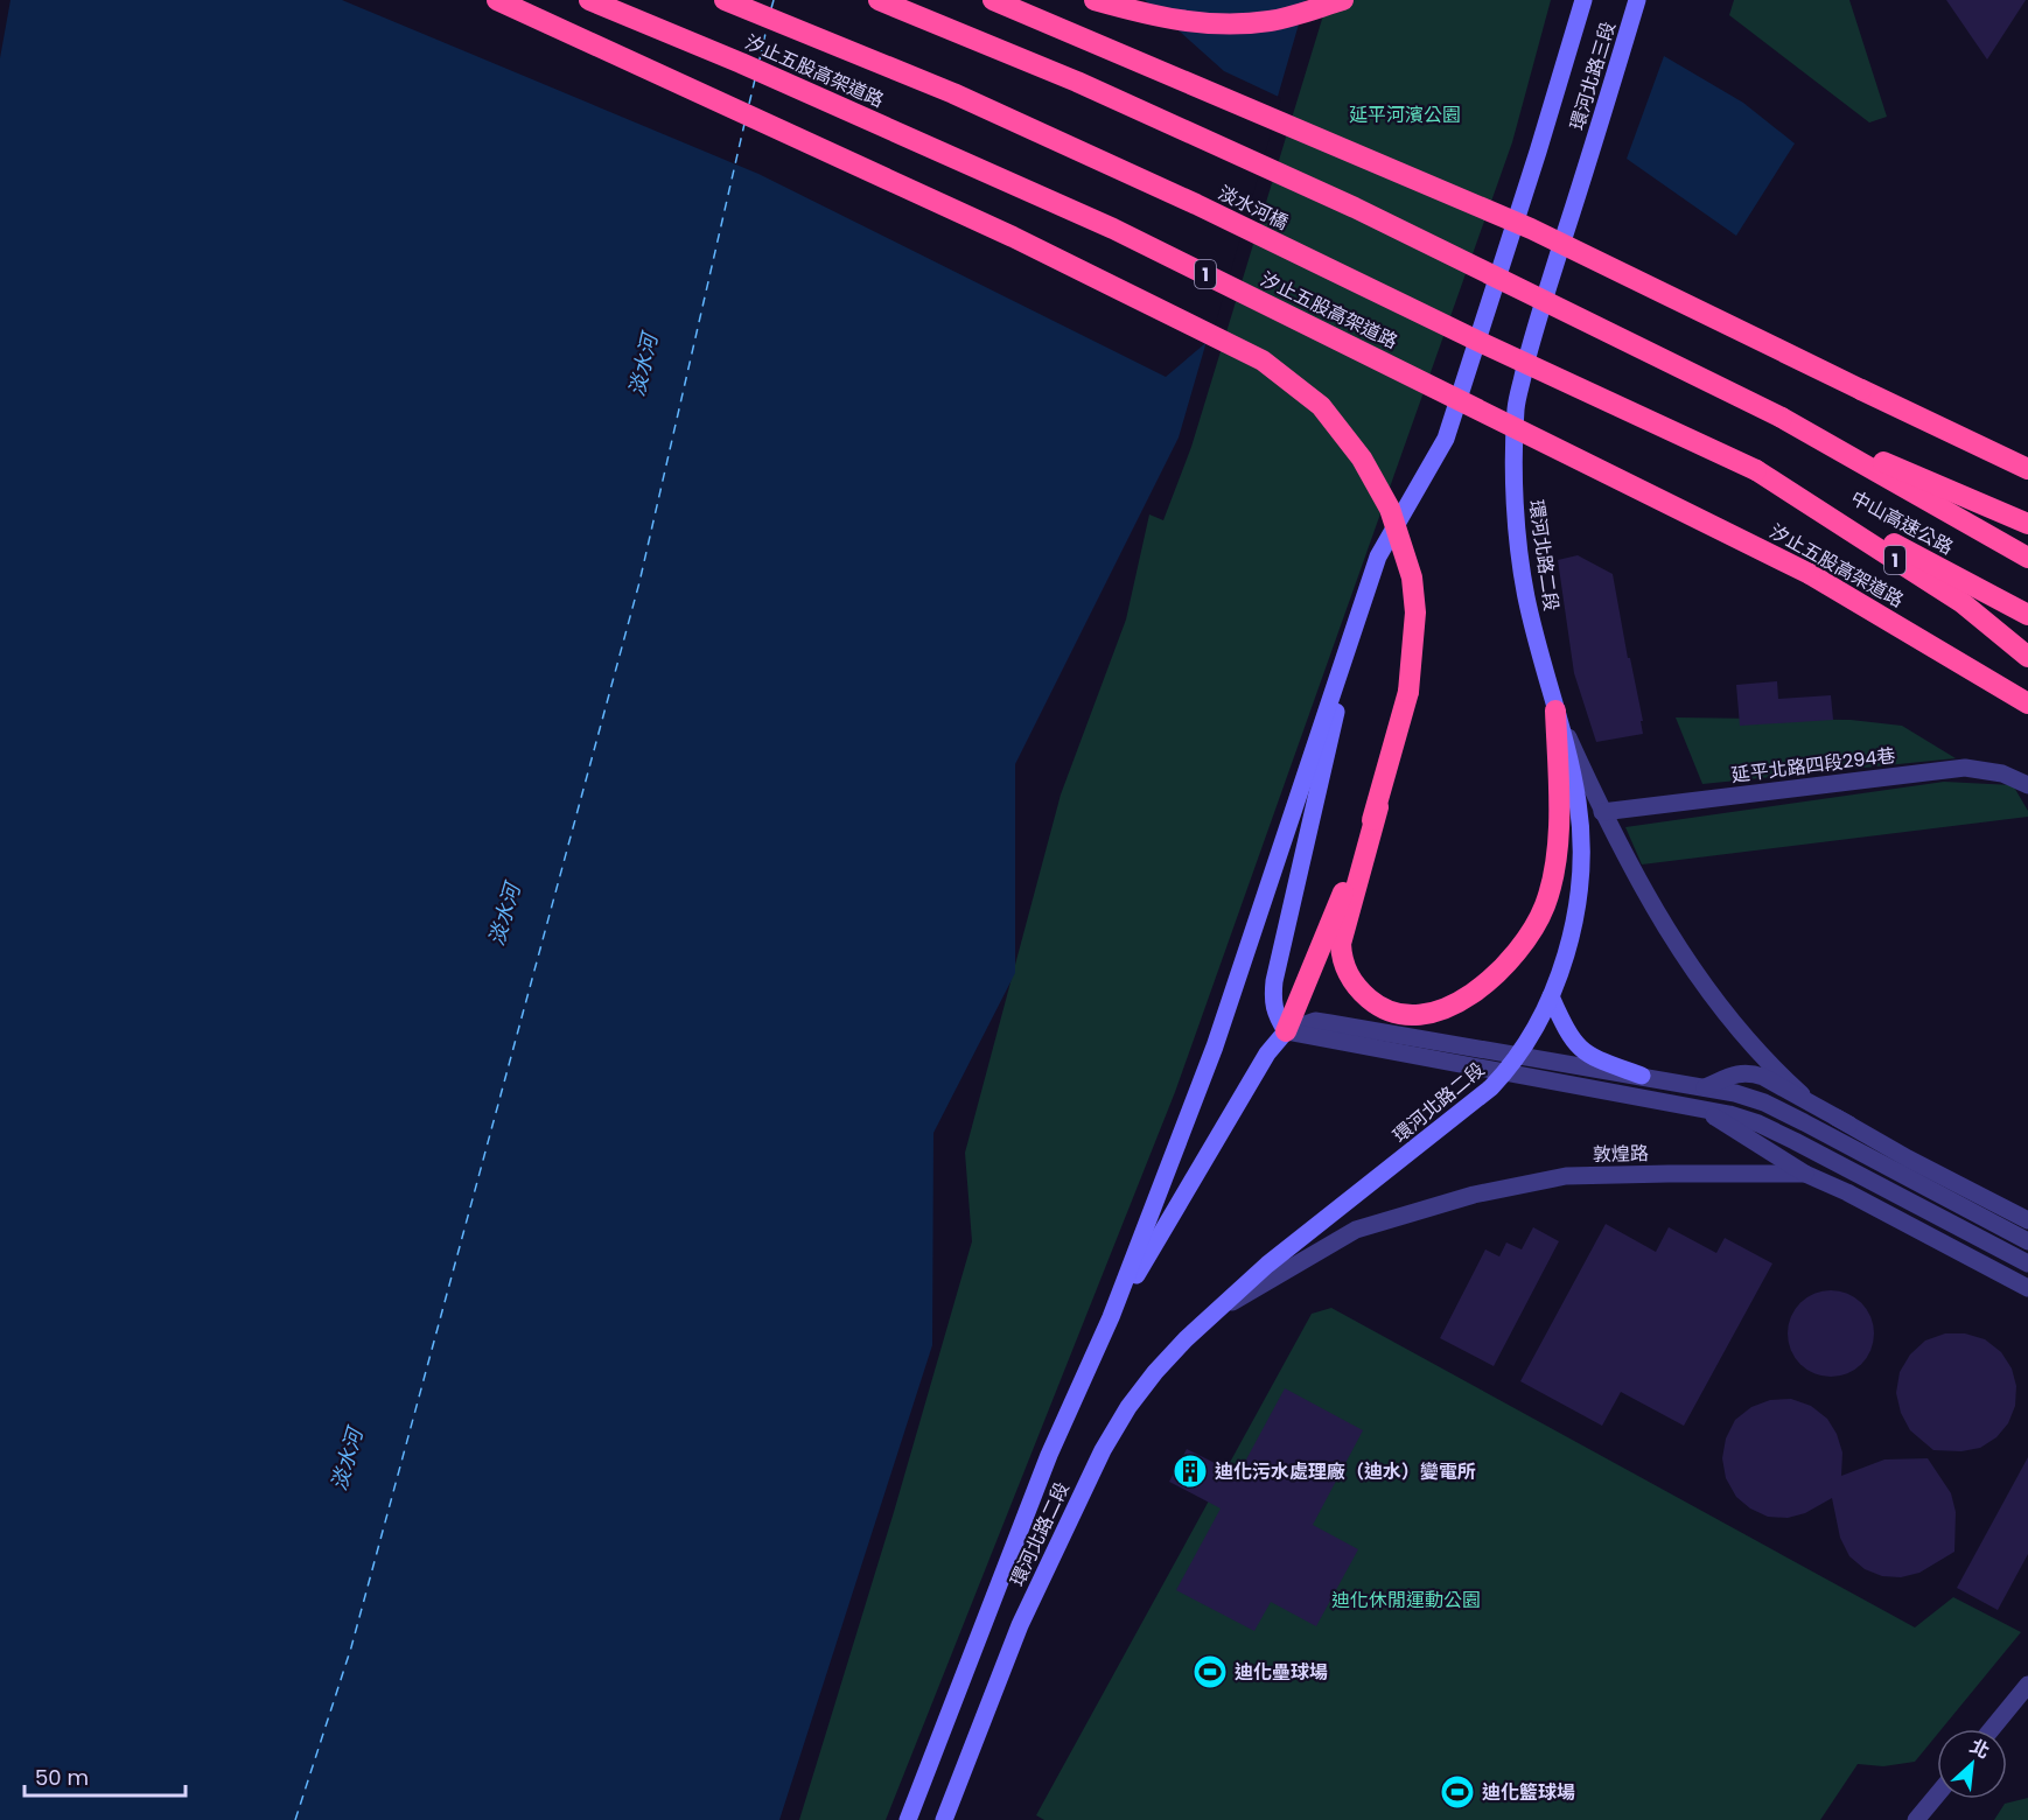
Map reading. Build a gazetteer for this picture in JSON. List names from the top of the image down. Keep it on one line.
{"streets":{"highway":["汐止五股高架道路","淡水河橋","1","中山高速公路"],"main road":["環河北路三段","環河北路二段"],"street":["延平北路四段294巷","敦煌路"]},"crossings":[["環河北路三段","環河北路二段"],["淡水河橋","1"],["淡水河橋","中山高速公路"],["1","中山高速公路"],["環河北路二段","敦煌路"]],"water":["淡水河"],"parks":["延平河濱公園","迪化休閒運動公園"],"places":{"building":["迪化污水處理廠（迪水）變電所"],"sports":["迪化壘球場","迪化籃球場"]},"scale_bar":"50 m","north":"top right"}
